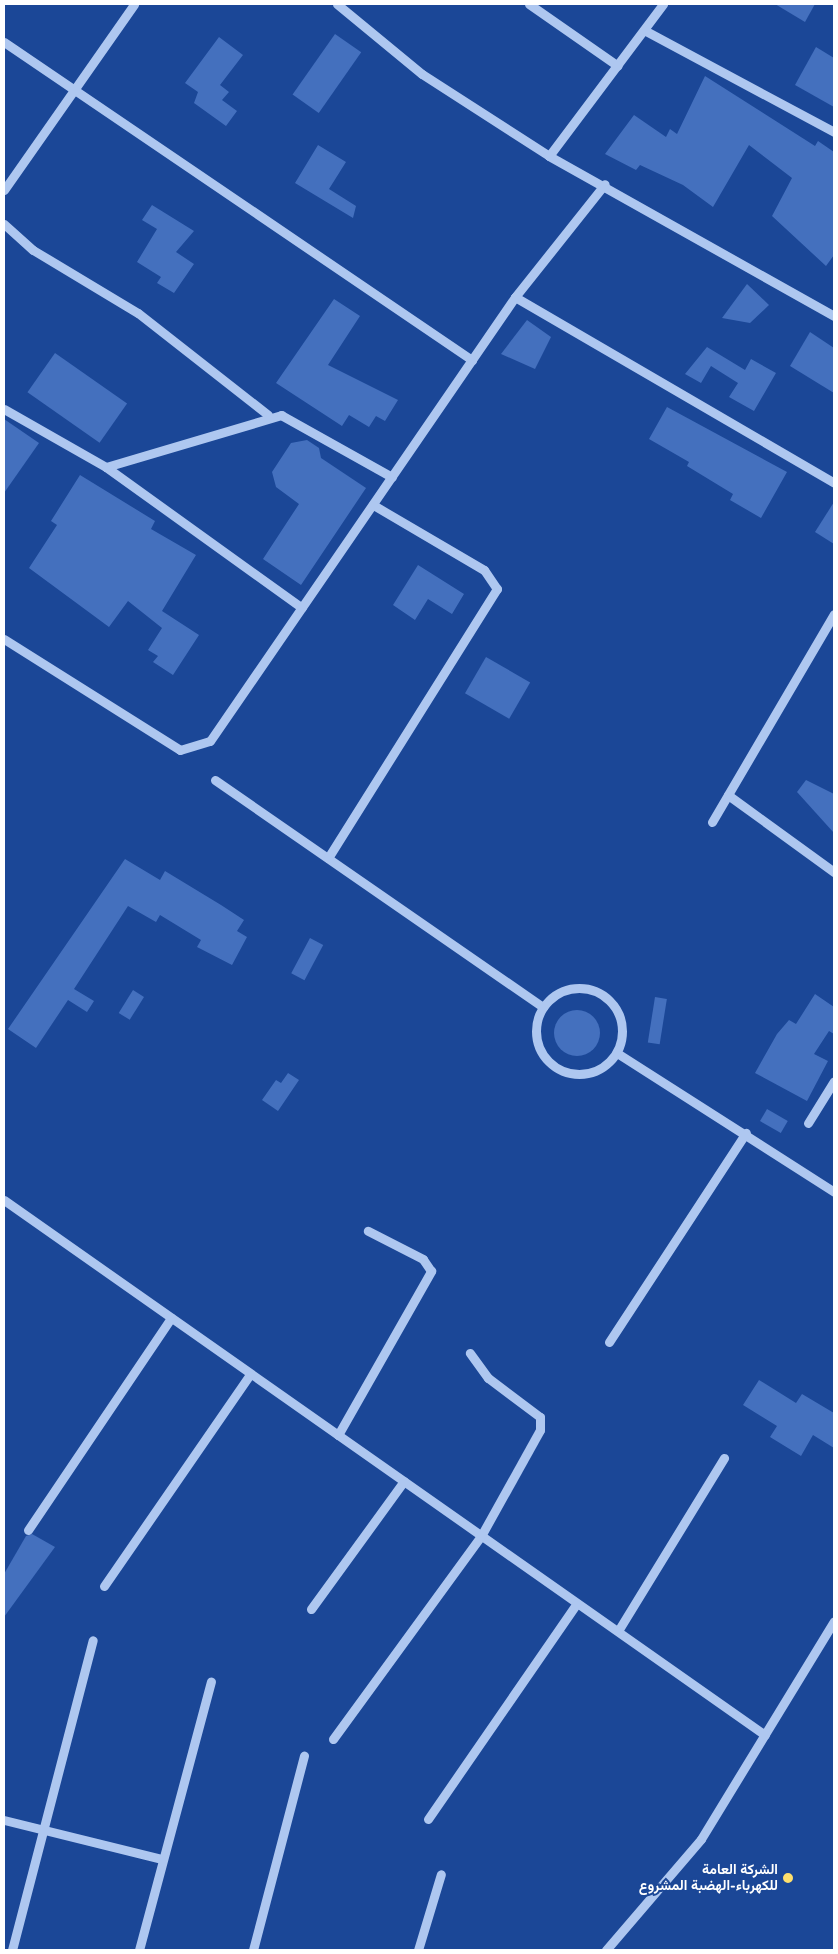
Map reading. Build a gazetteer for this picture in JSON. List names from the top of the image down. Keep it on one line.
{"places":["الشركة العامة للكهرباء-الهضبة المشروع"]}
